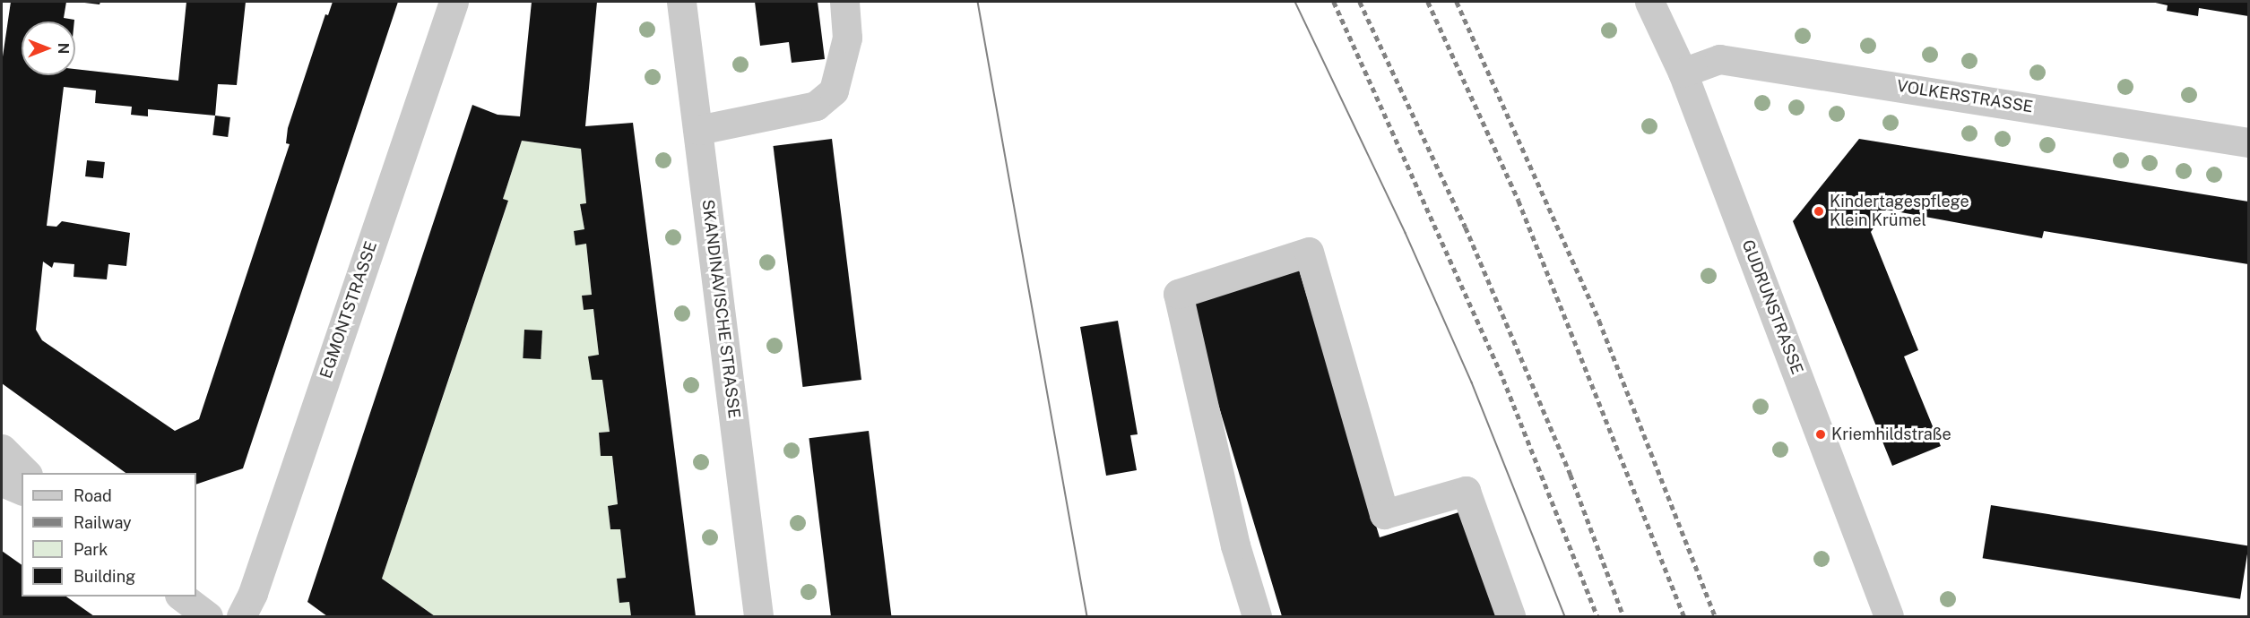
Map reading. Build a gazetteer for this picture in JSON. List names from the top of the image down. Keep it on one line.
{"streets":{"street":["VOLKERSTRASSE","GUDRUNSTRASSE","SKANDINAVISCHE STRASSE","EGMONTSTRASSE"]},"crossings":[["VOLKERSTRASSE","GUDRUNSTRASSE"]],"places":["Kindertagespflege Klein Krümel","Kriemhildstraße"],"legend":["Road","Railway","Park","Building"],"north":"right"}
